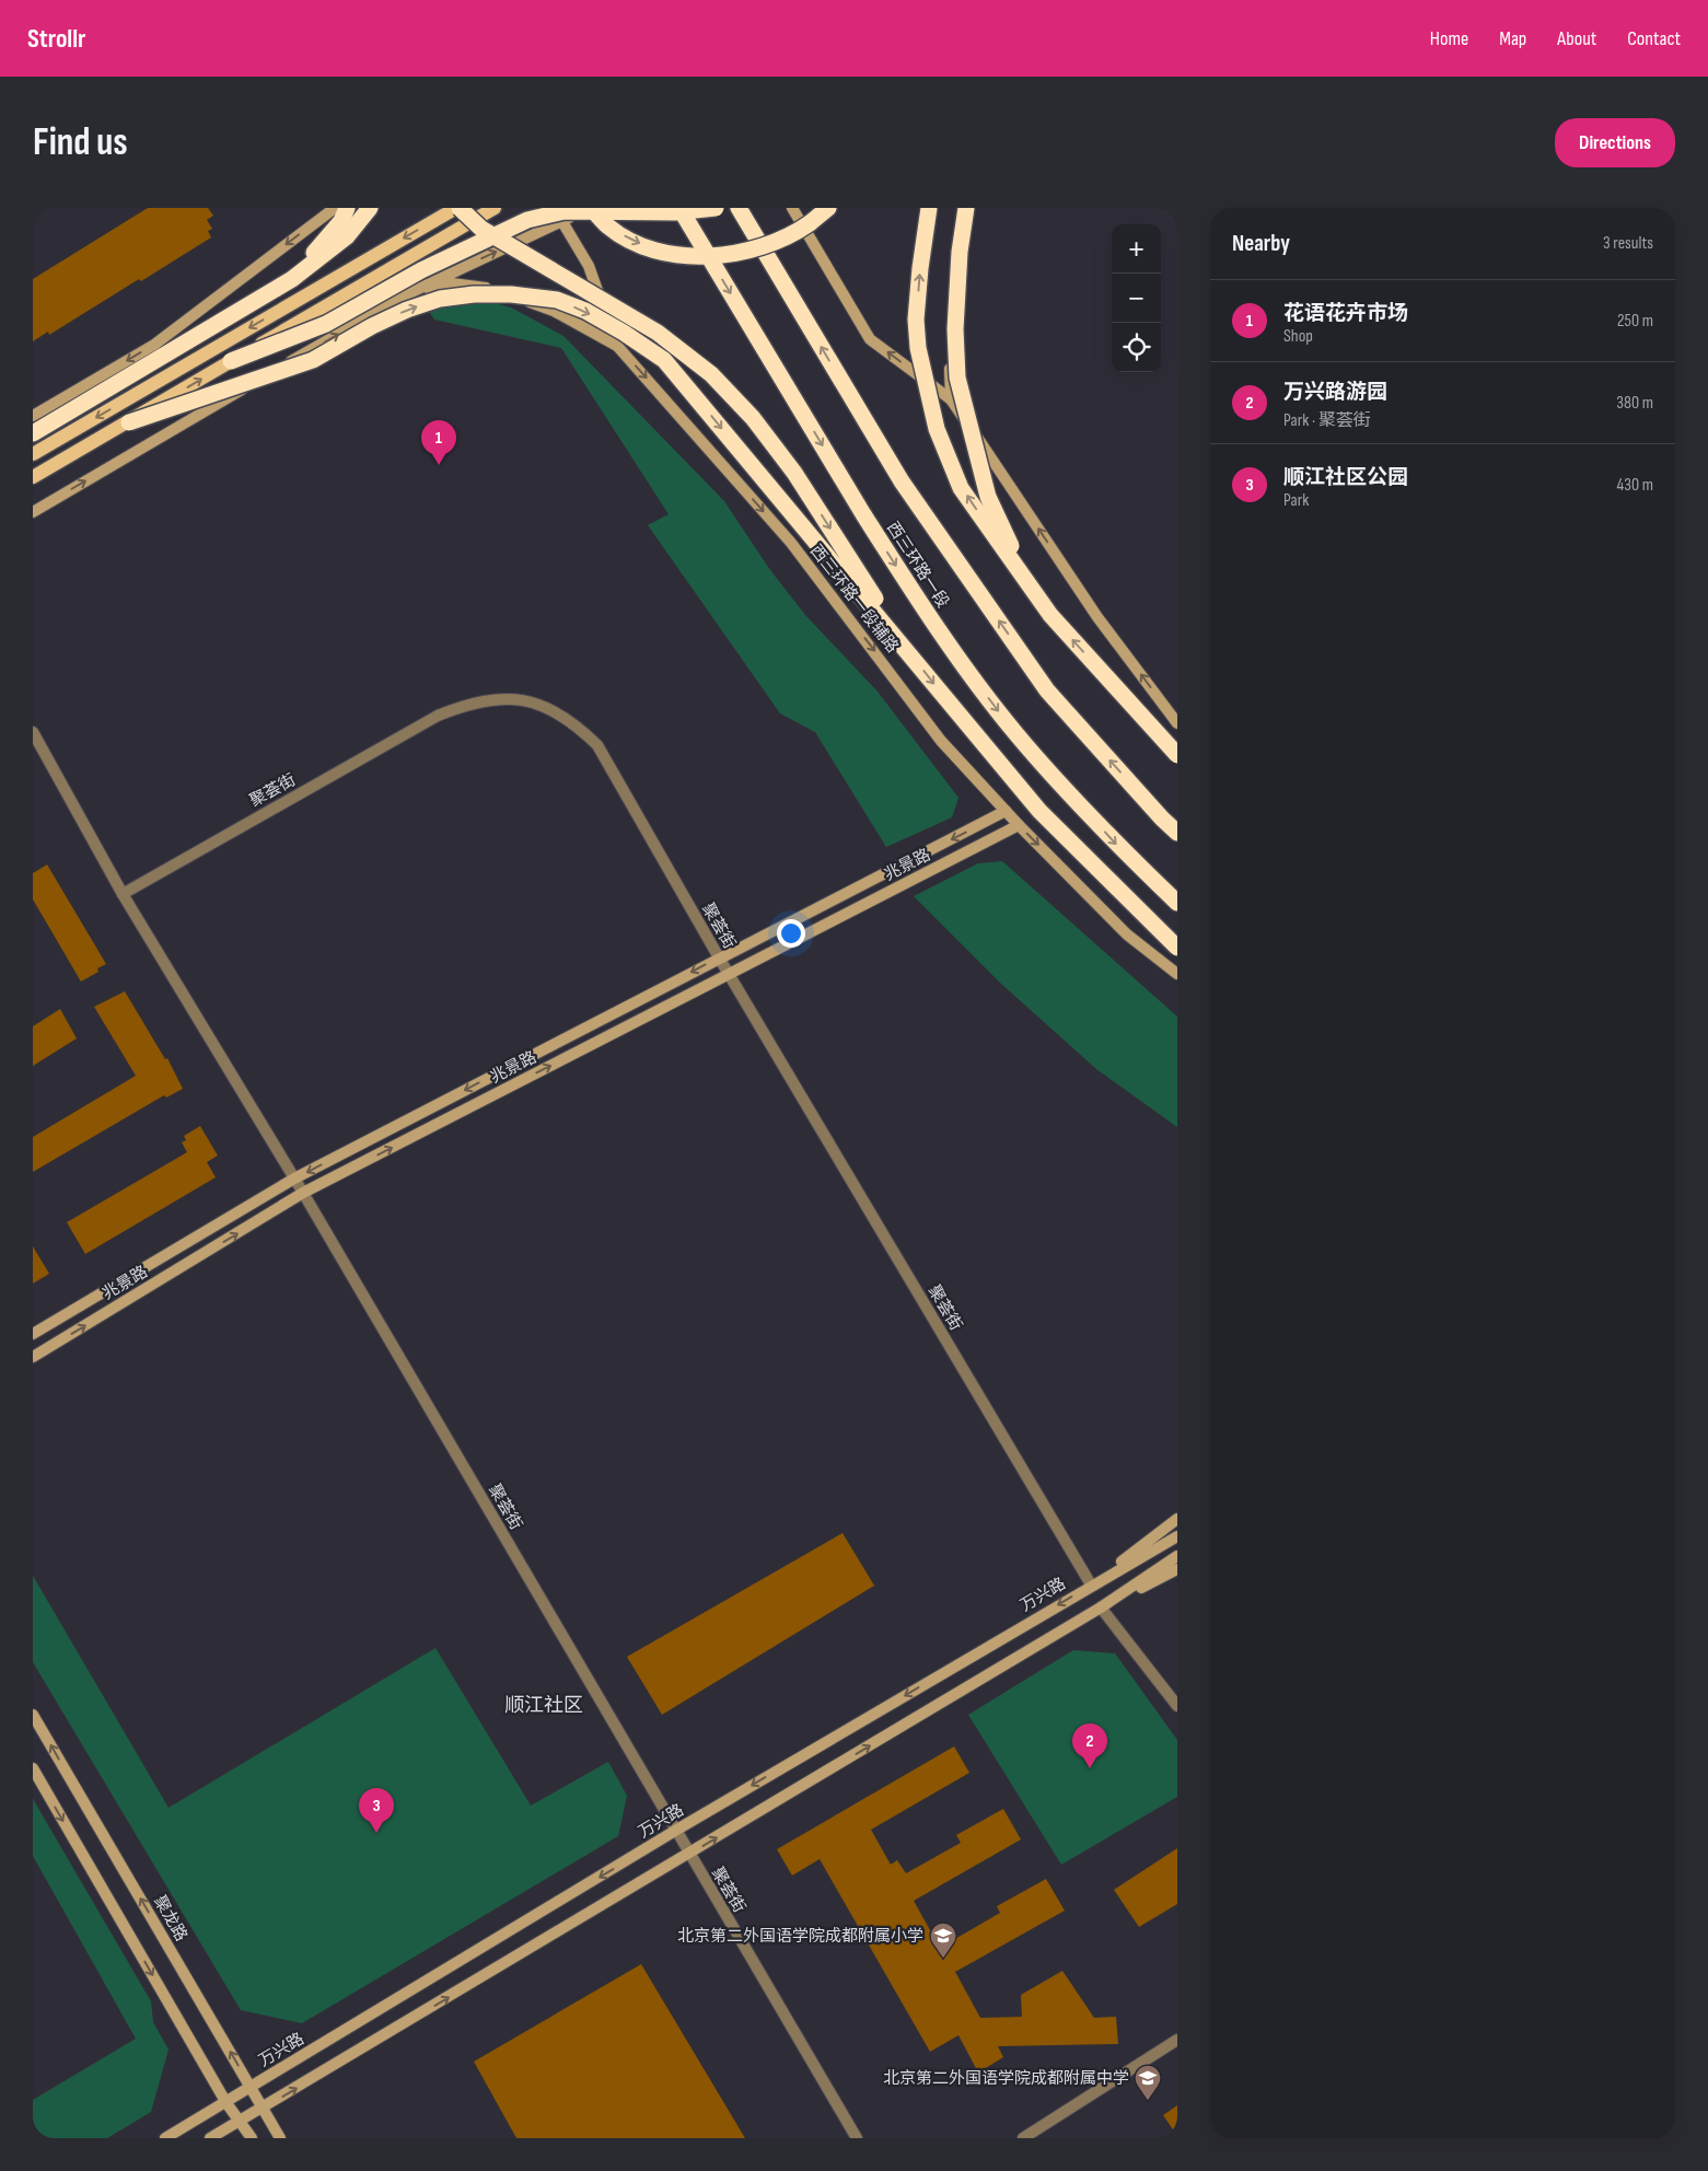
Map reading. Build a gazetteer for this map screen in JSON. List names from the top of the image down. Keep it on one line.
{"streets":{"highway":["西三环路一段"],"main road":["西三环路一段辅路","兆景路","万兴路","聚龙路"],"street":["聚荟街"]},"crossings":[["西三环路一段辅路","兆景路"],["聚荟街","兆景路"],["聚荟街","万兴路"],["万兴路","聚龙路"]],"one_way":["西三环路一段辅路"],"districts":["顺江社区"],"places":{"school or university":["北京第二外国语学院成都附属小学","北京第二外国语学院成都附属中学"]},"page":{"header":"Strollr","nav":["Home","Map","About","Contact"],"buttons":"Directions","title":"Find us","heading":["Nearby","3 results"],"map_buttons":["+","−"],"list":[{"mark":"1","name":"花语花卉市场","note":"Shop","value":"250 m"},{"mark":"2","name":"万兴路游园","note":"Park · 聚荟街","value":"380 m"},{"mark":"3","name":"顺江社区公园","note":"Park","value":"430 m"}],"pins":["1","2","3"]}}
